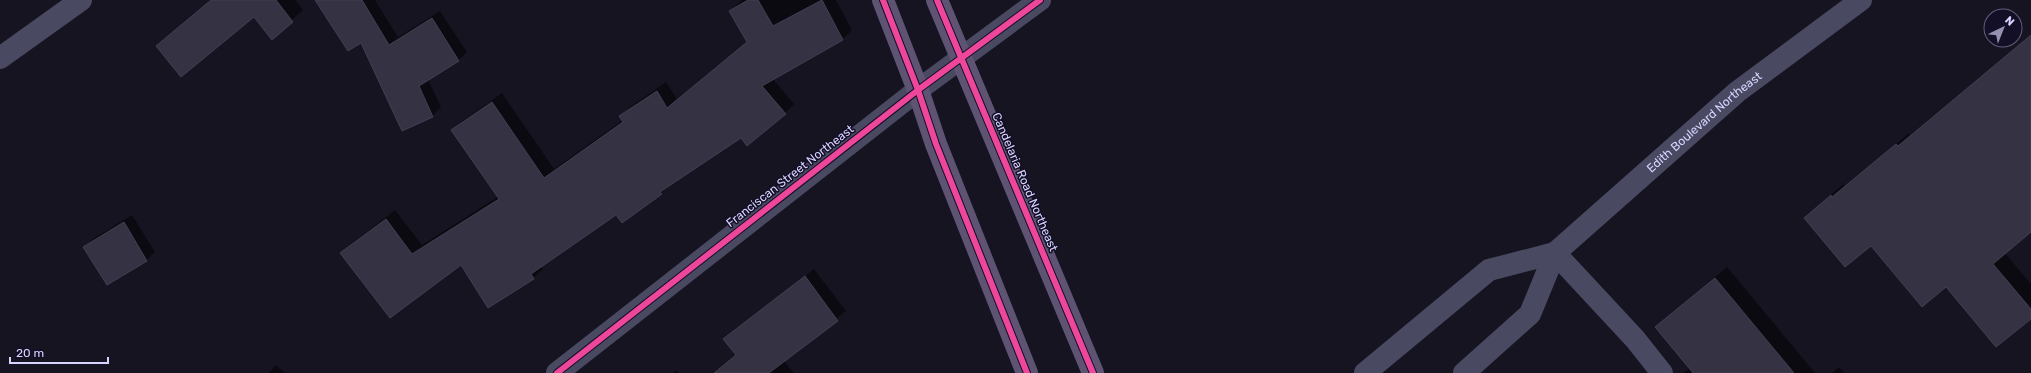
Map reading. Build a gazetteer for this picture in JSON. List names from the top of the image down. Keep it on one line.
{"streets":{"main road":["Candelaria Road Northeast"],"street":["Edith Boulevard Northeast","Franciscan Street Northeast"]},"crossings":[["Franciscan Street Northeast","Candelaria Road Northeast"]],"scale_bar":"20 m","north":"top right"}
